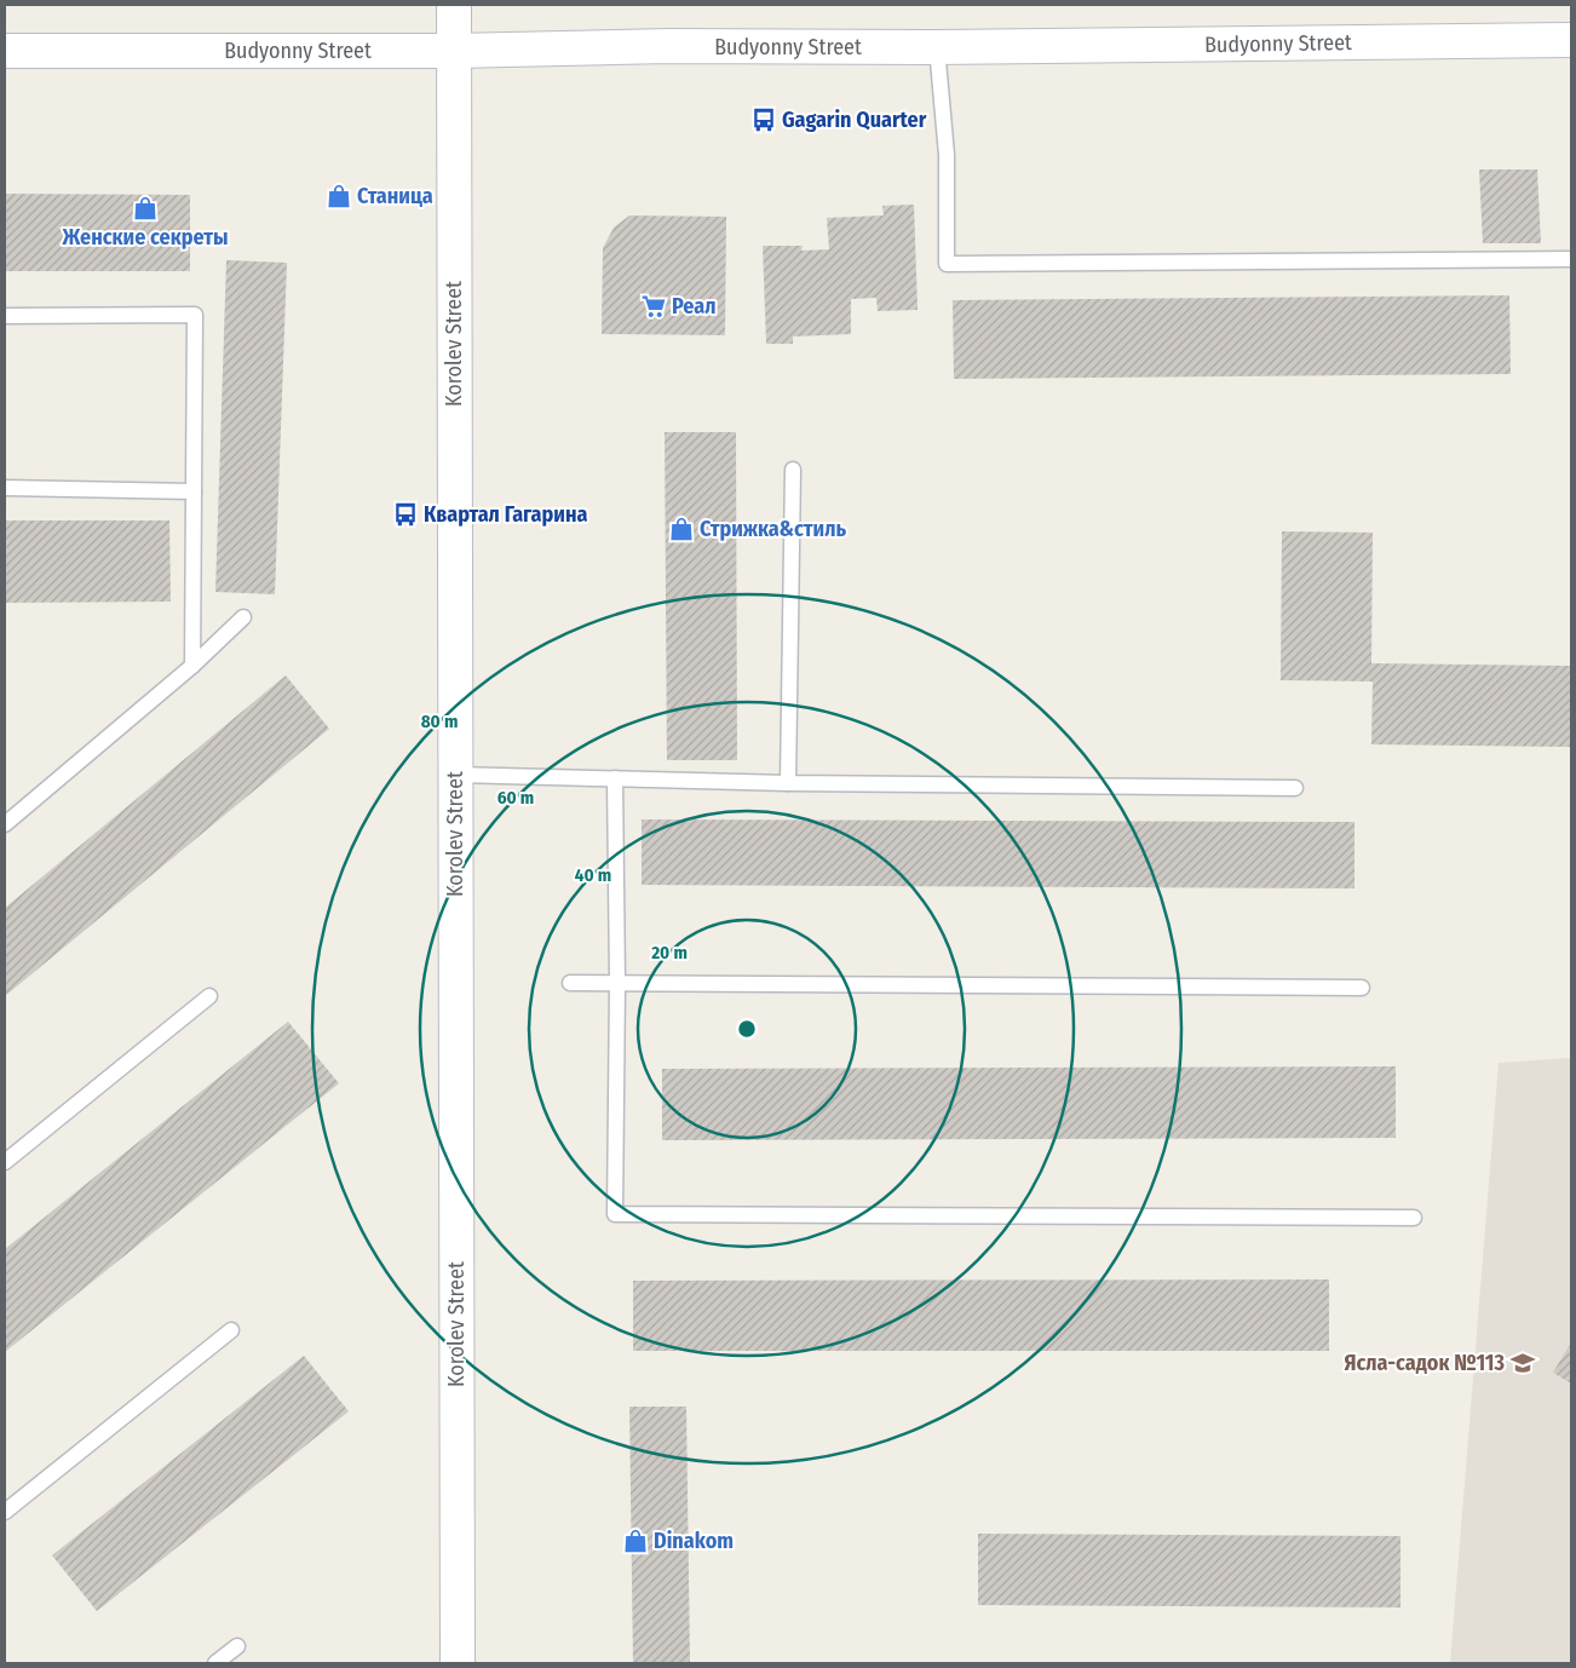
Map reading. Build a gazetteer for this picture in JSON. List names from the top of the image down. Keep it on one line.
{"streets":{"street":["Budyonny Street","Korolev Street"]},"crossings":[["Budyonny Street","Korolev Street"]],"places":{"bus stop":["Gagarin Quarter","Квартал Гагарина"],"shop":["Станица","Женские секреты","Стрижка&стиль","Dinakom"],"supermarket":["Реал"],"school or university":["Ясла-садок №113"]},"rings":["80 m","60 m","40 m","20 m"]}
